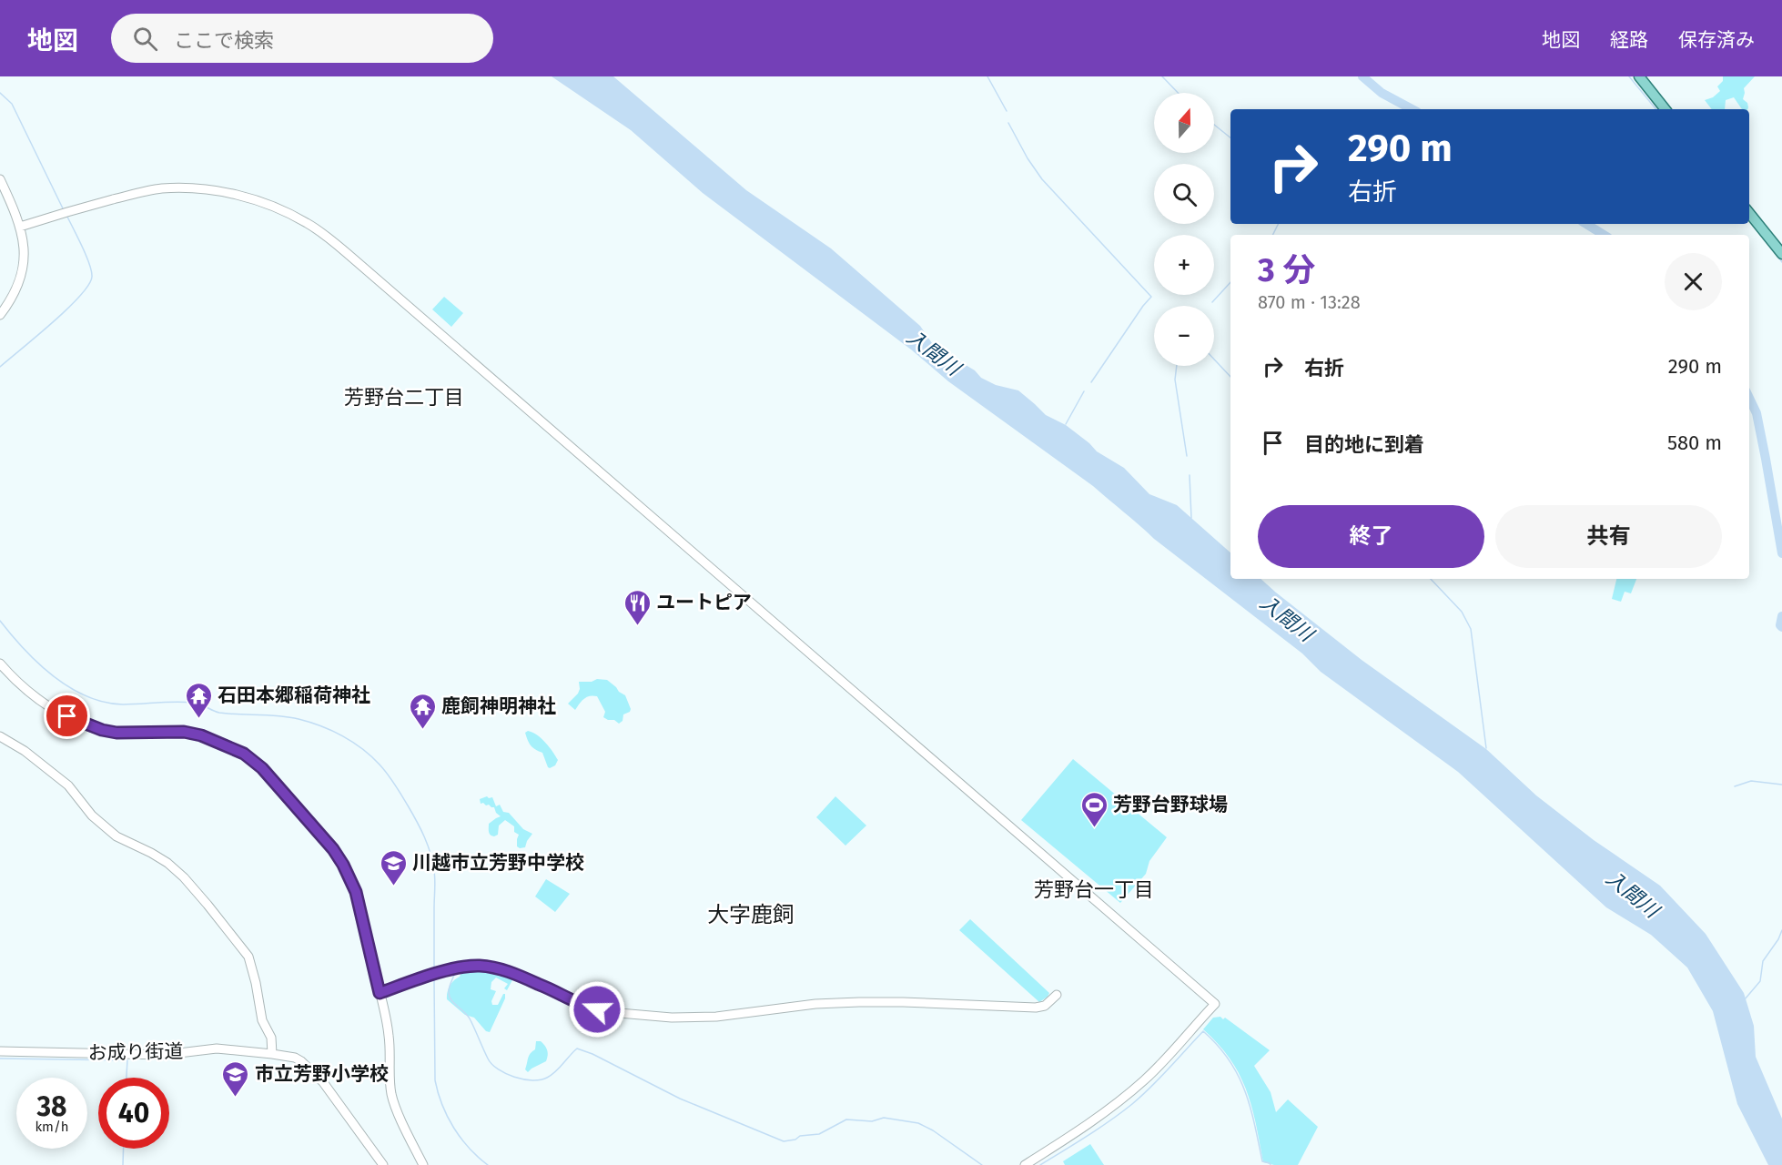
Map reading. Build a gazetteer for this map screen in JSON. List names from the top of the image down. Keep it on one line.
{"streets":{"street":["お成り街道"]},"districts":["芳野台二丁目","芳野台一丁目","大字鹿飼"],"water":["入間川"],"places":{"restaurant":["ユートピア"],"temple":["石田本郷稲荷神社","鹿飼神明神社"],"sports":["芳野台野球場"],"school or university":["川越市立芳野中学校","市立芳野小学校"]},"north":"top","page":{"header":"地図","search":"ここで検索","nav":["地図","経路","保存済み"],"map_buttons":["+","−"],"turn":["290 m","右折"],"heading":["3 分","870 m · 13:28"],"list":[{"name":"右折","value":"290 m"},{"name":"目的地に到着","value":"580 m"}],"buttons":["終了","共有"],"speed":"38 km/h","limit":"40"}}
